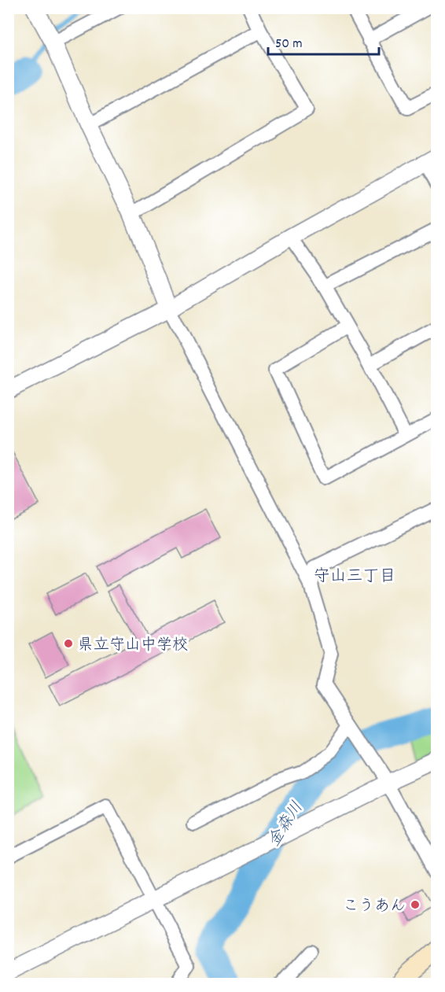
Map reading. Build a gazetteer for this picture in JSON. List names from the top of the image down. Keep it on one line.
{"districts":["守山三丁目"],"water":["金森川"],"places":["県立守山中学校","こうあん"],"scale_bar":"50 m"}
